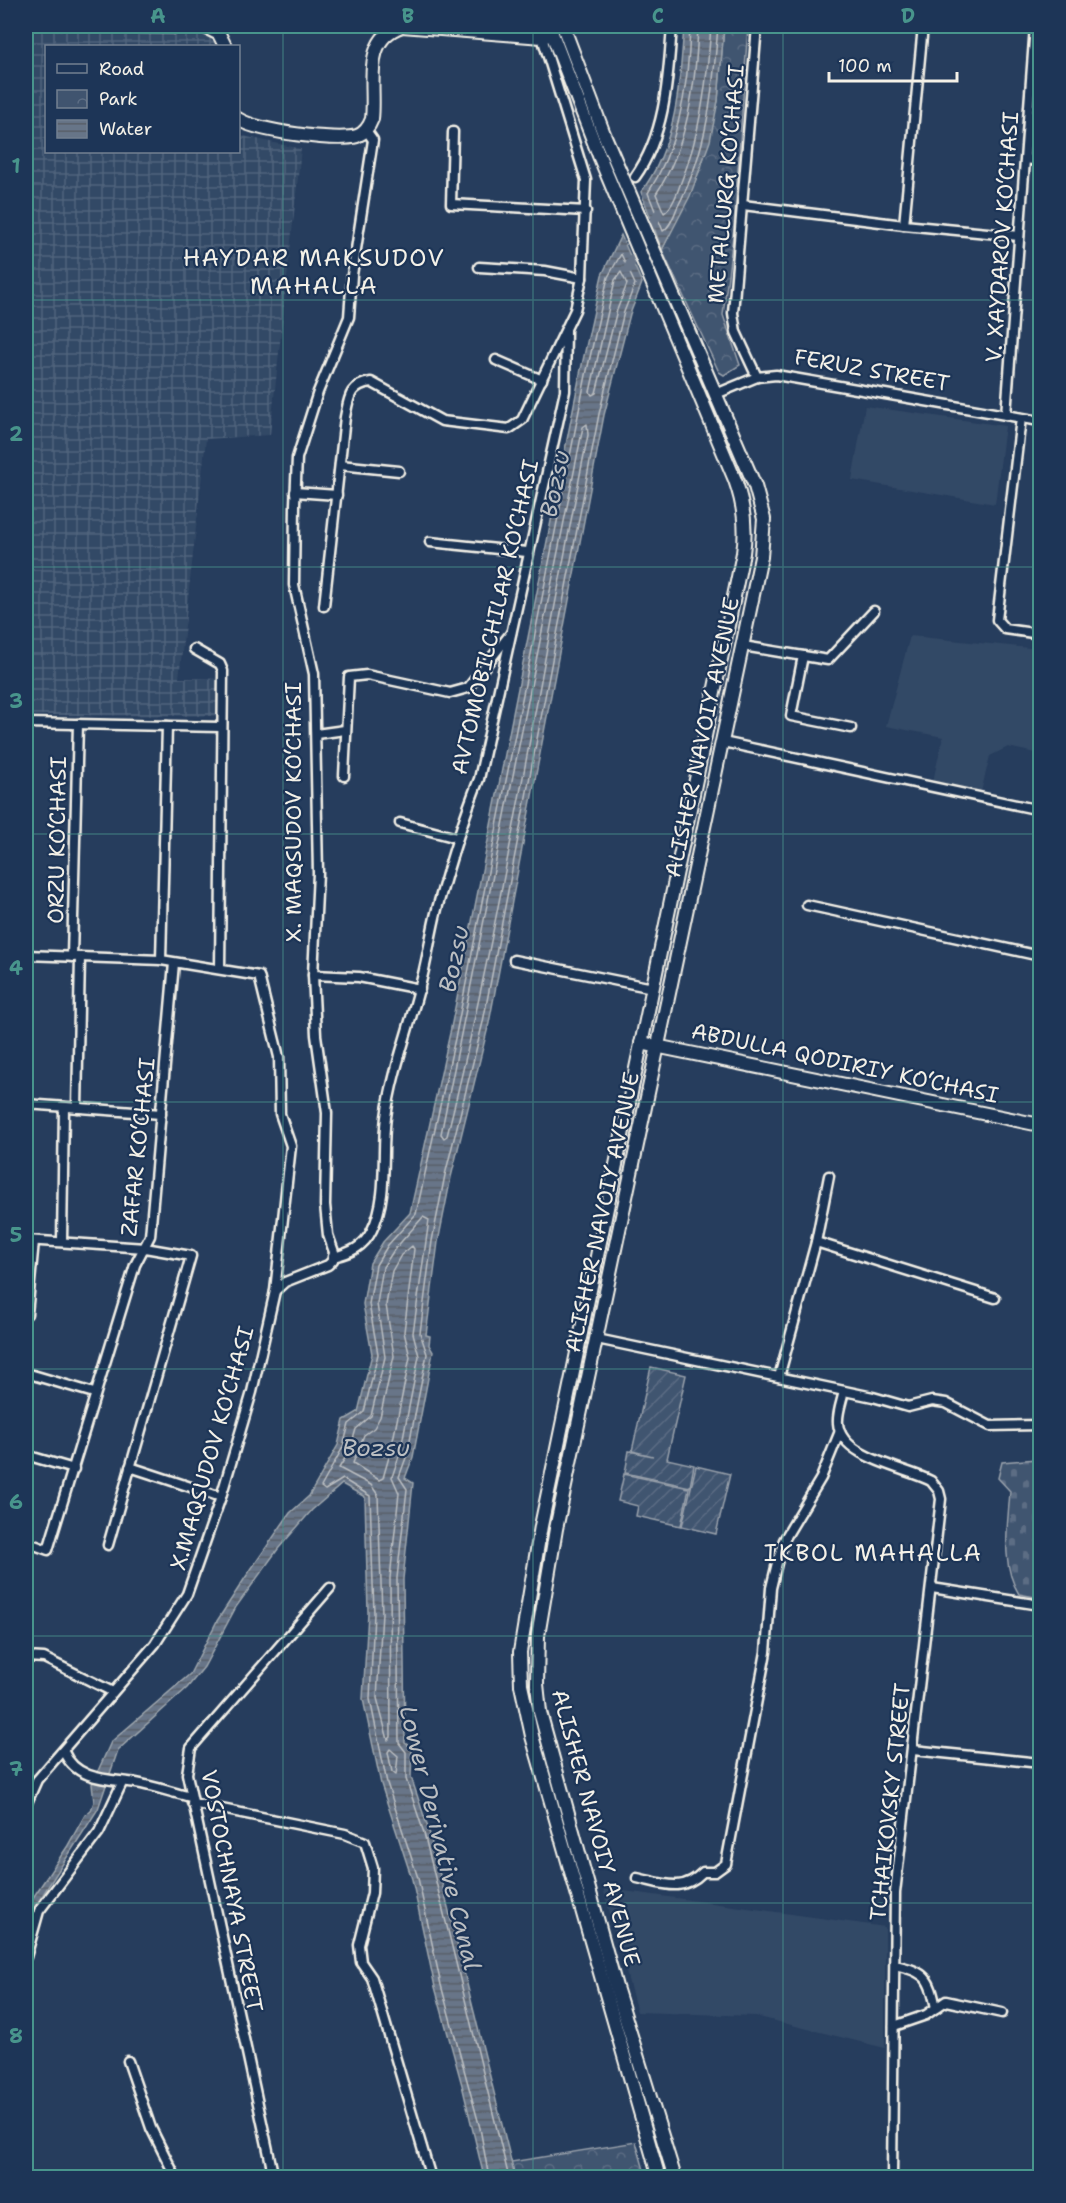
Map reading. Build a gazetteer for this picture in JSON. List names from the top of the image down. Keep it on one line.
{"streets":{"main road":["FERUZ STREET","ALISHER NAVOIY AVENUE","X. MAQSUDOV KO‘CHASI","ABDULLA QODIRIY KO‘CHASI"],"street":["METALLURG KO‘CHASI","V. XAYDAROV KO‘CHASI","AVTOMOBILCHILAR KO‘CHASI","ORZU KO‘CHASI","ZAFAR KO‘CHASI","X.MAQSUDOV KO‘CHASI","TCHAIKOVSKY STREET","VOSTOCHNAYA STREET"]},"crossings":[["METALLURG KO‘CHASI","FERUZ STREET"],["V. XAYDAROV KO‘CHASI","FERUZ STREET"],["FERUZ STREET","ALISHER NAVOIY AVENUE"],["AVTOMOBILCHILAR KO‘CHASI","X. MAQSUDOV KO‘CHASI"],["ALISHER NAVOIY AVENUE","X. MAQSUDOV KO‘CHASI"],["ALISHER NAVOIY AVENUE","ABDULLA QODIRIY KO‘CHASI"]],"districts":["HAYDAR MAKSUDOV MAHALLA","IKBOL MAHALLA"],"water":["Bozsu","Lower Derivative Canal"],"legend":["Road","Park","Water"],"scale_bar":"100 m","grid":{"columns":["A","B","C","D"],"rows":["1","2","3","4","5","6","7","8"]}}
